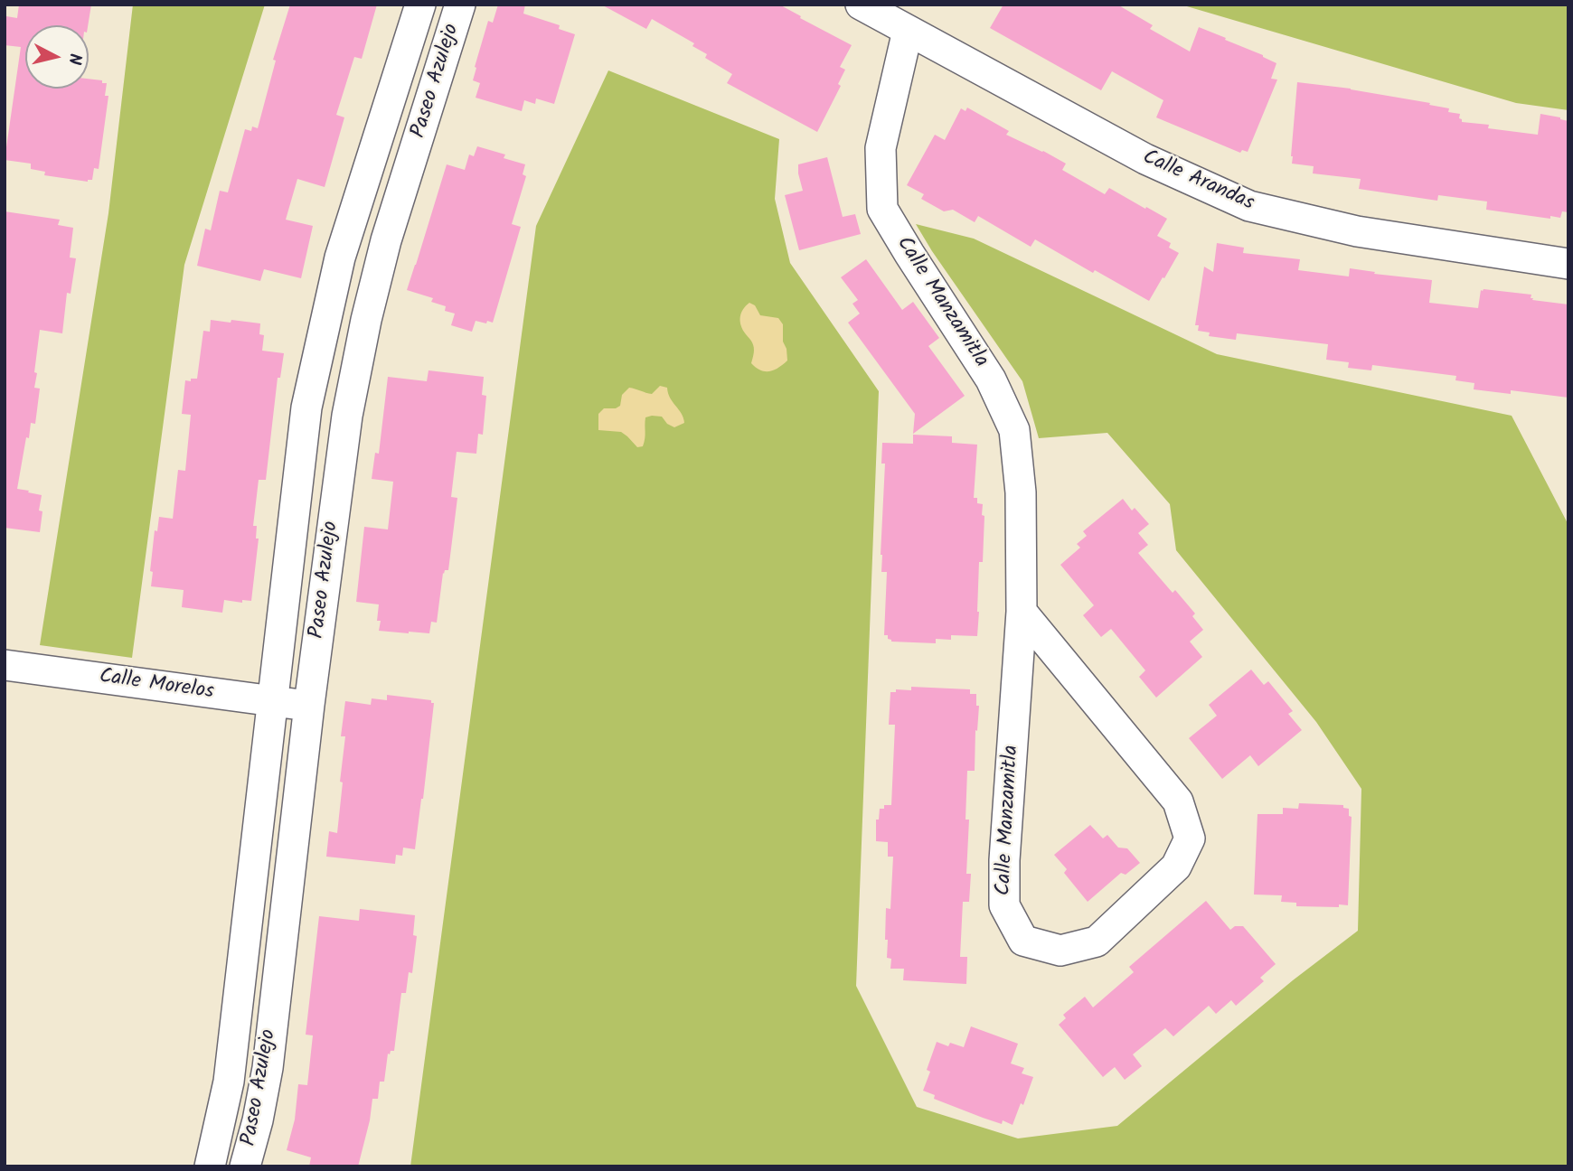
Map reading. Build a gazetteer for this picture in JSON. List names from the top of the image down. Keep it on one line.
{"streets":{"street":["Paseo Azulejo","Calle Arandas","Calle Manzamitla","Calle Morelos"]},"crossings":[["Paseo Azulejo","Calle Morelos"],["Calle Arandas","Calle Manzamitla"]],"north":"right"}
